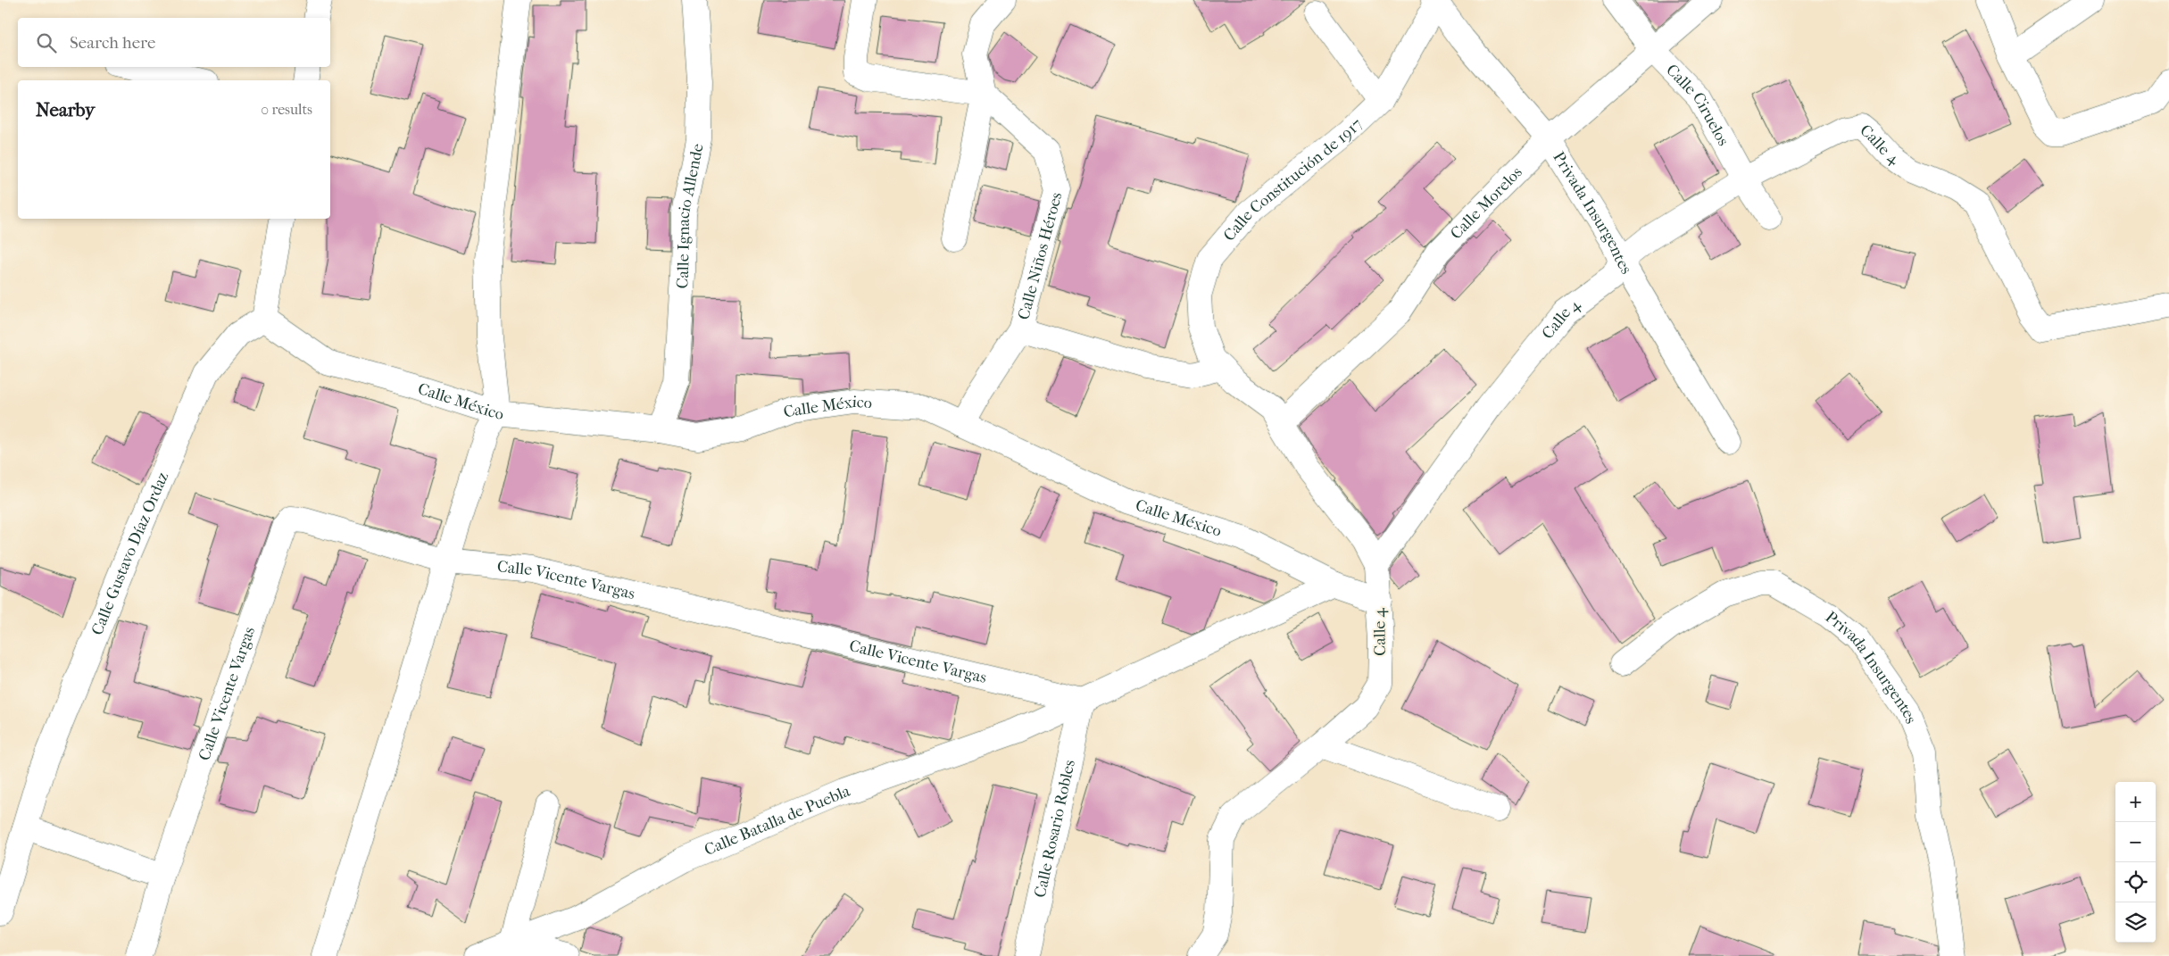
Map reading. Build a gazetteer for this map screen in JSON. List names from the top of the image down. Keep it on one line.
{"streets":{"street":["Calle Ciruelos","Calle 4","Calle Constitución de 1917","Calle Morelos","Privada Insurgentes","Calle Ignacio Allende","Calle Niños Héroes","Calle México","Calle Gustavo Díaz Ordaz","Calle Vicente Vargas","Calle Batalla de Puebla","Calle Rosario Robles"]},"crossings":[["Calle Ciruelos","Calle 4"],["Calle Ciruelos","Calle Morelos"],["Calle 4","Calle Constitución de 1917"],["Calle 4","Privada Insurgentes"],["Calle 4","Calle México"],["Calle Constitución de 1917","Calle Morelos"],["Calle Constitución de 1917","Privada Insurgentes"],["Calle Morelos","Privada Insurgentes"],["Calle Ignacio Allende","Calle México"],["Calle Niños Héroes","Calle México"],["Calle México","Calle Gustavo Díaz Ordaz"],["Calle Vicente Vargas","Calle Batalla de Puebla"],["Calle Vicente Vargas","Calle Rosario Robles"],["Calle Batalla de Puebla","Calle Rosario Robles"]],"page":{"search":"Search here","heading":["Nearby","0 results"],"map_buttons":["+","−"]}}
